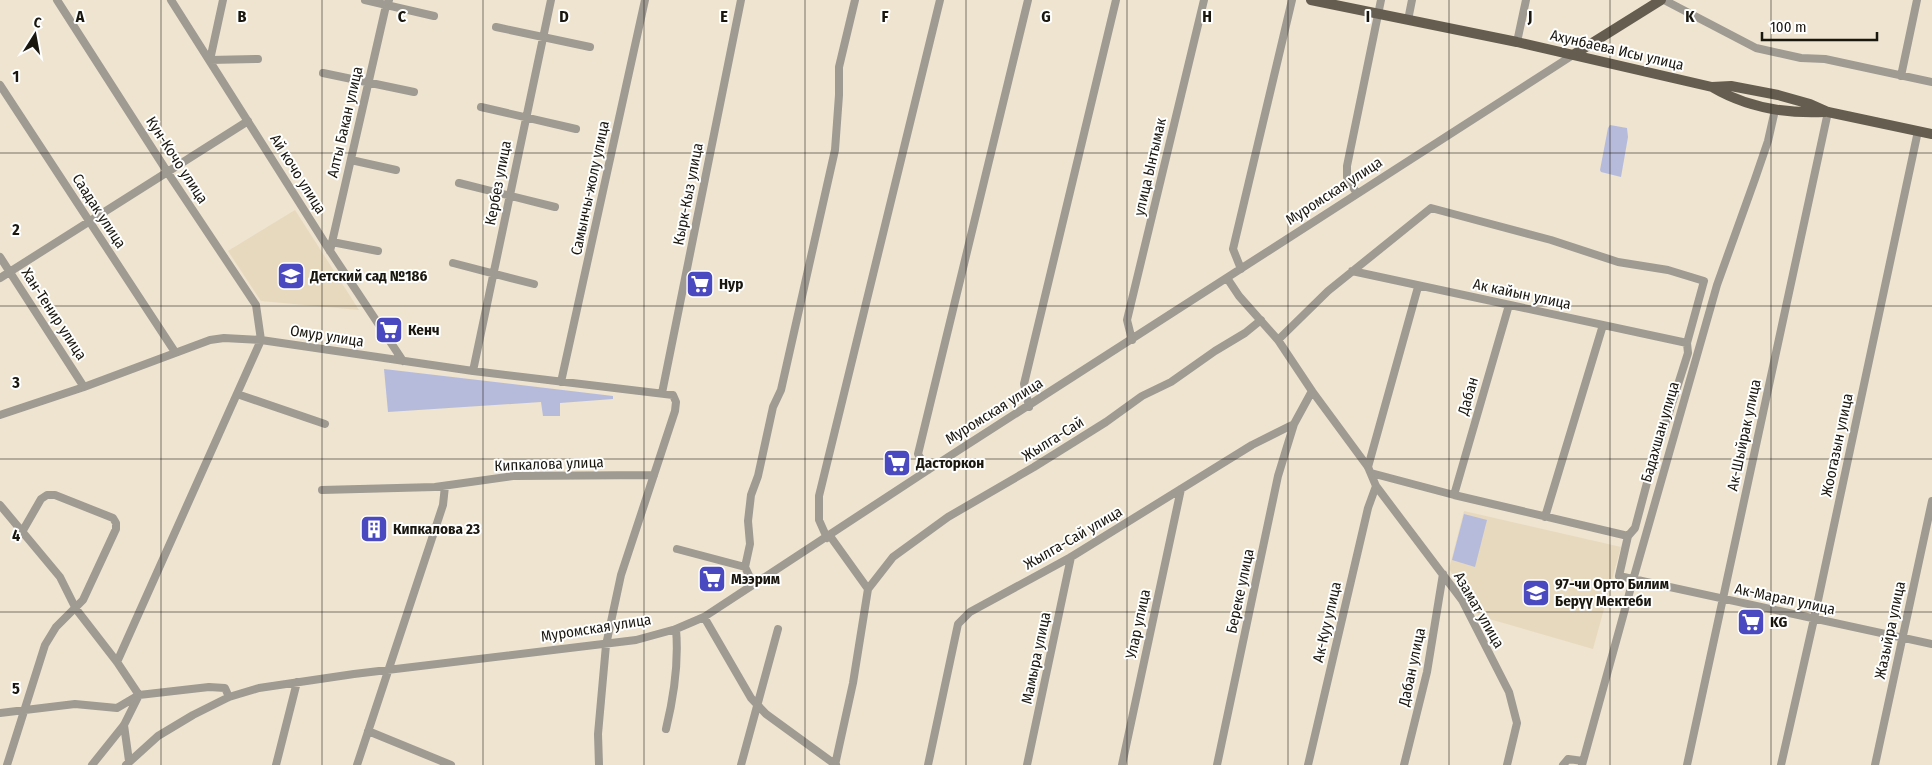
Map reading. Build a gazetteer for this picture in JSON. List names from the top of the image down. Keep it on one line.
{"streets":{"main road":["Ахунбаева Исы улица","Муромская улица"],"street":["Алты Бакан улица","Кун-Кочо улица","улица Ынтымак","Ай кочо улица","Кербез улица","Самынчы-жолу улица","Кырк-Кыз улица","Саадак улица","Ак кайын улица","Хан-Тенир улица","Омур улица","Дабан","Бадахшан улица","Ак-Шыйрак улица","Жылга-Сай","Жоогазын улица","Кипкалова улица","Жылга-Сай улица","Береке улица","Ак-Марал улица","Азамат улица","Ак-Куу улица","Улар улица","Жазыйра улица","Мамыра улица","Дабан улица"]},"crossings":[["Ахунбаева Исы улица","Муромская улица"],["Ахунбаева Исы улица","Бадахшан улица"],["Ахунбаева Исы улица","Ак-Шыйрак улица"],["Ахунбаева Исы улица","Жоогазын улица"],["Алты Бакан улица","Ай кочо улица"],["Кун-Кочо улица","Омур улица"],["улица Ынтымак","Муромская улица"],["Ай кочо улица","Омур улица"],["Кербез улица","Омур улица"],["Самынчы-жолу улица","Омур улица"],["Муромская улица","Азамат улица"],["Кырк-Кыз улица","Омур улица"],["Саадак улица","Омур улица"],["Ак кайын улица","Дабан"],["Хан-Тенир улица","Омур улица"],["Бадахшан улица","Ак-Марал улица"],["Ак-Шыйрак улица","Ак-Марал улица"],["Жылга-Сай","Азамат улица"],["Жоогазын улица","Ак-Марал улица"],["Жылга-Сай улица","Береке улица"],["Жылга-Сай улица","Улар улица"],["Жылга-Сай улица","Мамыра улица"],["Ак-Марал улица","Жазыйра улица"],["Азамат улица","Ак-Куу улица"],["Азамат улица","Дабан улица"]],"places":{"school or university":["Детский сад №186","97-чи Орто Билим Берүү Мектеби"],"supermarket":["Нур","Кенч","Дасторкон","Мээрим","KG"],"building":["Кипкалова 23"]},"scale_bar":"100 m","north":"top","grid":{"columns":["A","B","C","D","E","F","G","H","I","J","K"],"rows":["1","2","3","4","5"]}}
